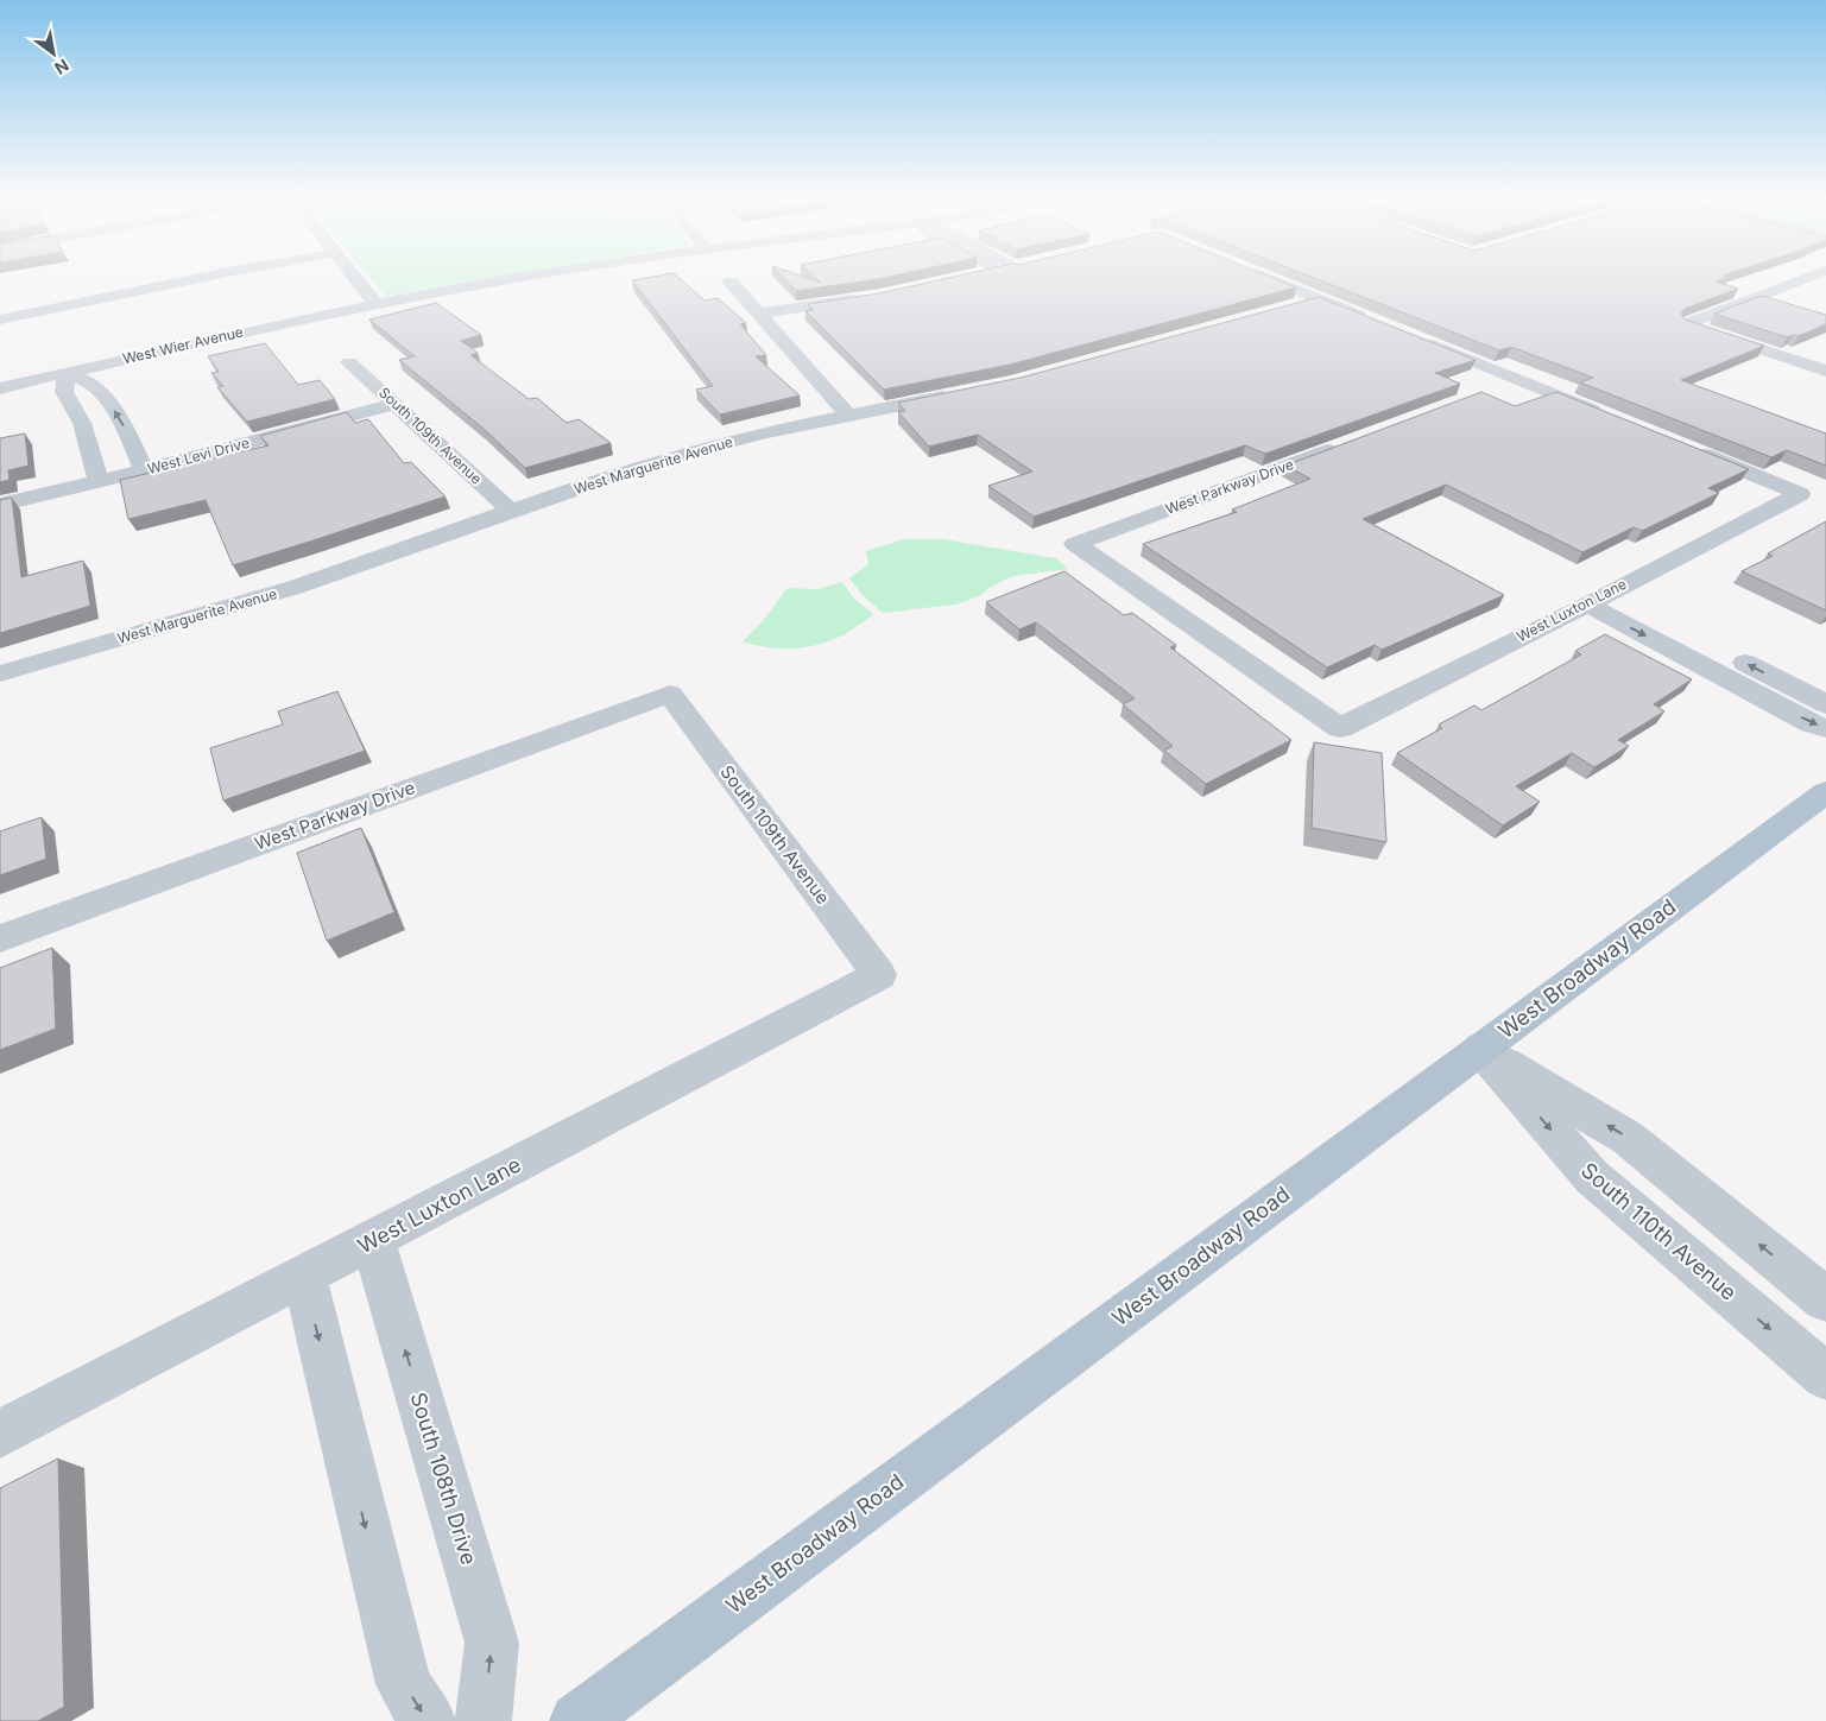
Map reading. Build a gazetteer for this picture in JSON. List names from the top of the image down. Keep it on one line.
{"streets":{"main road":["West Broadway Road"],"street":["West Wier Avenue","South 109th Avenue","West Levi Drive","West Marguerite Avenue","West Parkway Drive","West Luxton Lane","South 110th Avenue","South 108th Drive"]},"crossings":[["South 109th Avenue","West Levi Drive"],["South 109th Avenue","West Marguerite Avenue"],["South 109th Avenue","West Parkway Drive"],["South 109th Avenue","West Luxton Lane"],["West Parkway Drive","West Luxton Lane"],["West Luxton Lane","South 108th Drive"],["West Broadway Road","South 110th Avenue"]],"north":"bottom right"}
